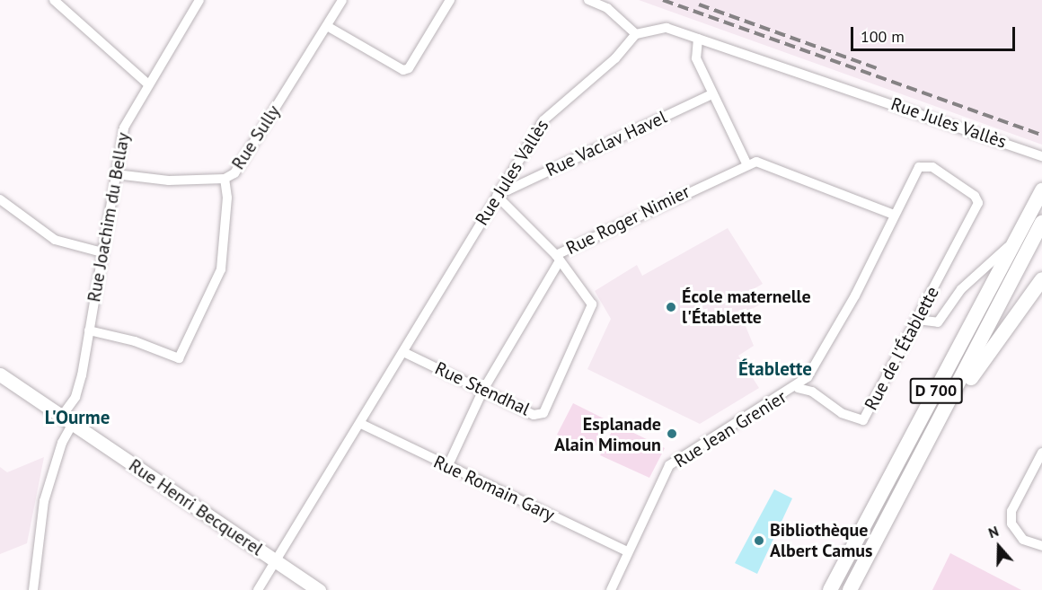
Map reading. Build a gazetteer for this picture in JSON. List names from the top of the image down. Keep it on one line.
{"streets":{"main road":["D 700","Rue Henri Becquerel"],"street":["Rue Jules Vallès","Rue Sully","Rue Vaclav Havel","Rue Joachim du Bellay","Rue Roger Nimier","Rue de l'Établette","Rue Stendhal","Rue Jean Grenier","Rue Romain Gary"]},"crossings":[["Rue Jules Vallès","Rue Vaclav Havel"],["Rue Jules Vallès","Rue Roger Nimier"],["Rue Jules Vallès","Rue Stendhal"],["Rue Jules Vallès","Rue Romain Gary"],["Rue Jules Vallès","Rue Henri Becquerel"],["Rue Sully","Rue Joachim du Bellay"],["Rue Vaclav Havel","Rue Roger Nimier"],["Rue Joachim du Bellay","Rue Henri Becquerel"],["Rue Roger Nimier","Rue Stendhal"],["Rue de l'Établette","Rue Jean Grenier"],["Rue Jean Grenier","Rue Romain Gary"]],"districts":["Établette","L'Ourme"],"places":["École maternelle l'Établette","Esplanade Alain Mimoun","Bibliothèque Albert Camus"],"scale_bar":"100 m","north":"top"}
